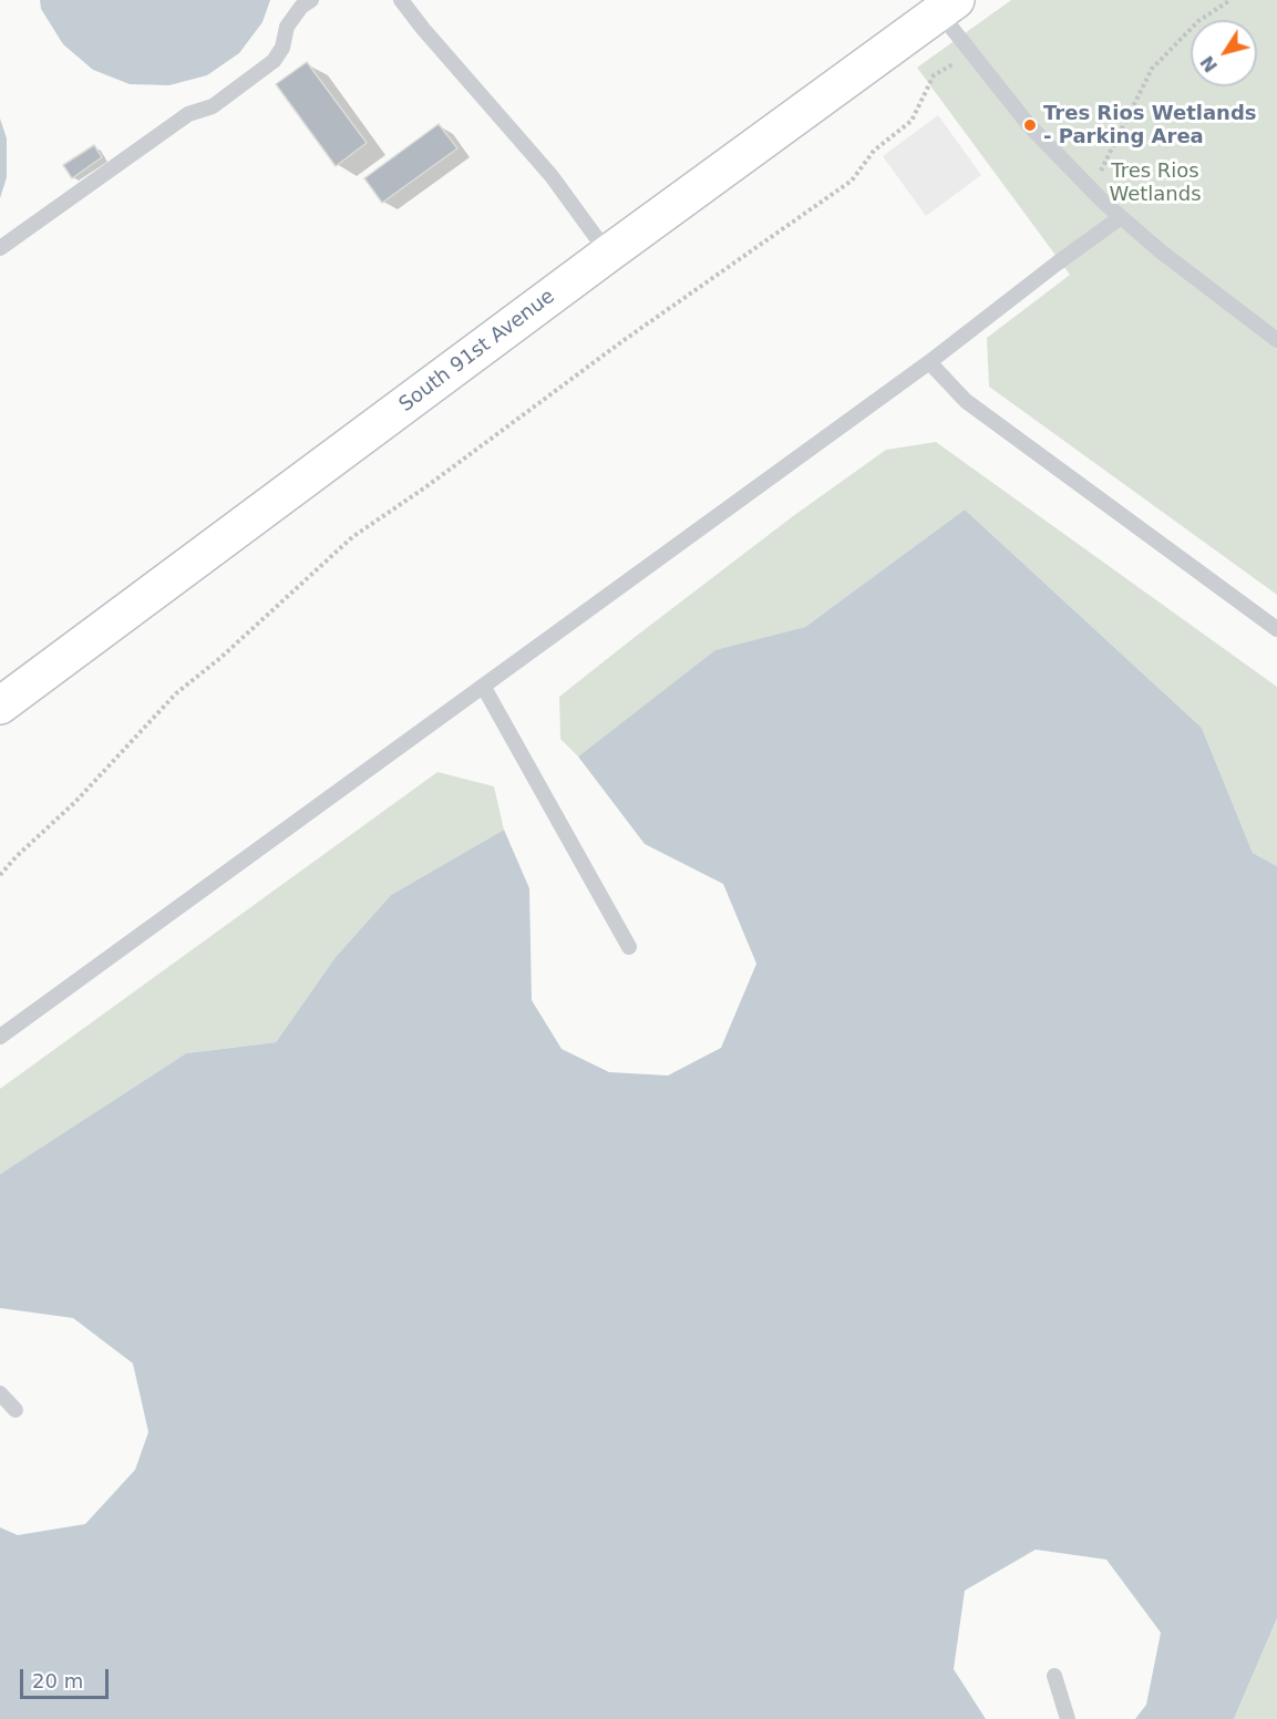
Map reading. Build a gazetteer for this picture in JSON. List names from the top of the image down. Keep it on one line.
{"streets":{"main road":["South 91st Avenue"]},"parks":["Tres Rios Wetlands"],"places":["Tres Rios Wetlands - Parking Area"],"scale_bar":"20 m","north":"bottom left"}
